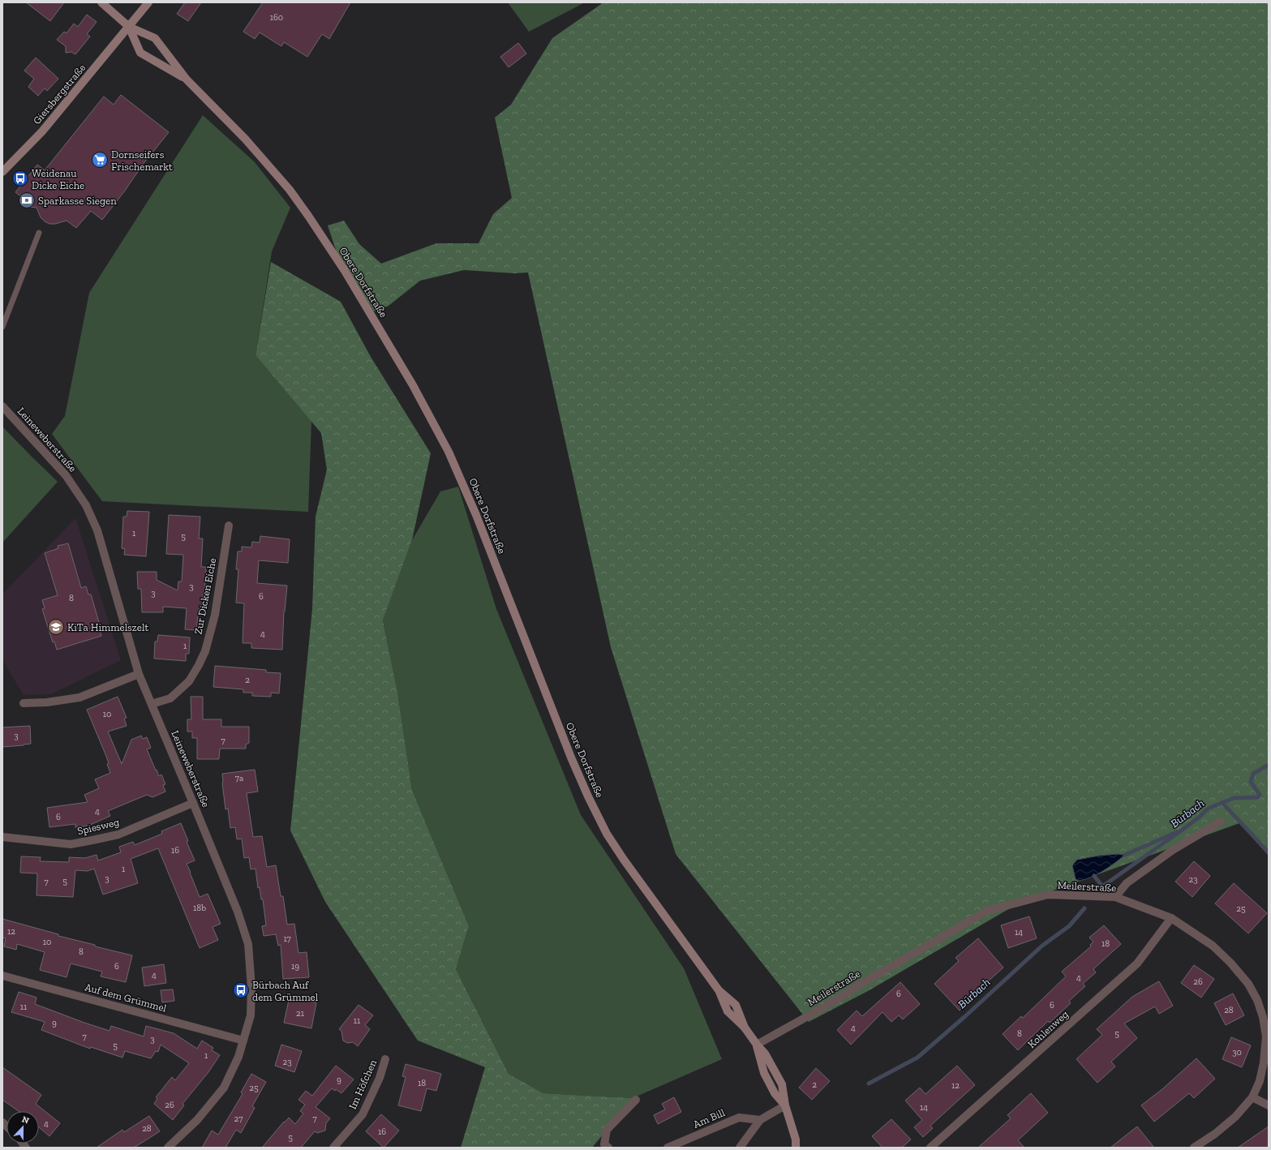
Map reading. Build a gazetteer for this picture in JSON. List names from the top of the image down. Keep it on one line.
{"streets":{"street":["Giersbergstraße","Obere Dorfstraße","Leineweberstraße","Zur Dicken Eiche","Spiesweg","Meilerstraße","Auf dem Grümmel","Kohlenweg","Im Höfchen","Am Bill"]},"crossings":[["Giersbergstraße","Obere Dorfstraße"],["Obere Dorfstraße","Meilerstraße"],["Leineweberstraße","Zur Dicken Eiche"],["Leineweberstraße","Spiesweg"],["Leineweberstraße","Auf dem Grümmel"],["Meilerstraße","Kohlenweg"]],"water":["Bürbach"],"places":{"supermarket":["Dornseifers Frischemarkt"],"bus stop":["Weidenau Dicke Eiche","Bürbach Auf dem Grümmel"],"bank":["Sparkasse Siegen"],"school or university":["KiTa Himmelszelt"]},"house_numbers":["160","1","5","3","3","6","8","4","1","2","10","3","7","7a","4","6","16","1","3","23","5","7","18b","25","12","14","17","10","18","8","6","19","4","4","26","6","6","11","28","21","11","9","4","8","5","7","3","5","30","1","23","9","18","2","12","25","26","14","27","7","4","28","16","5"],"north":"top"}
